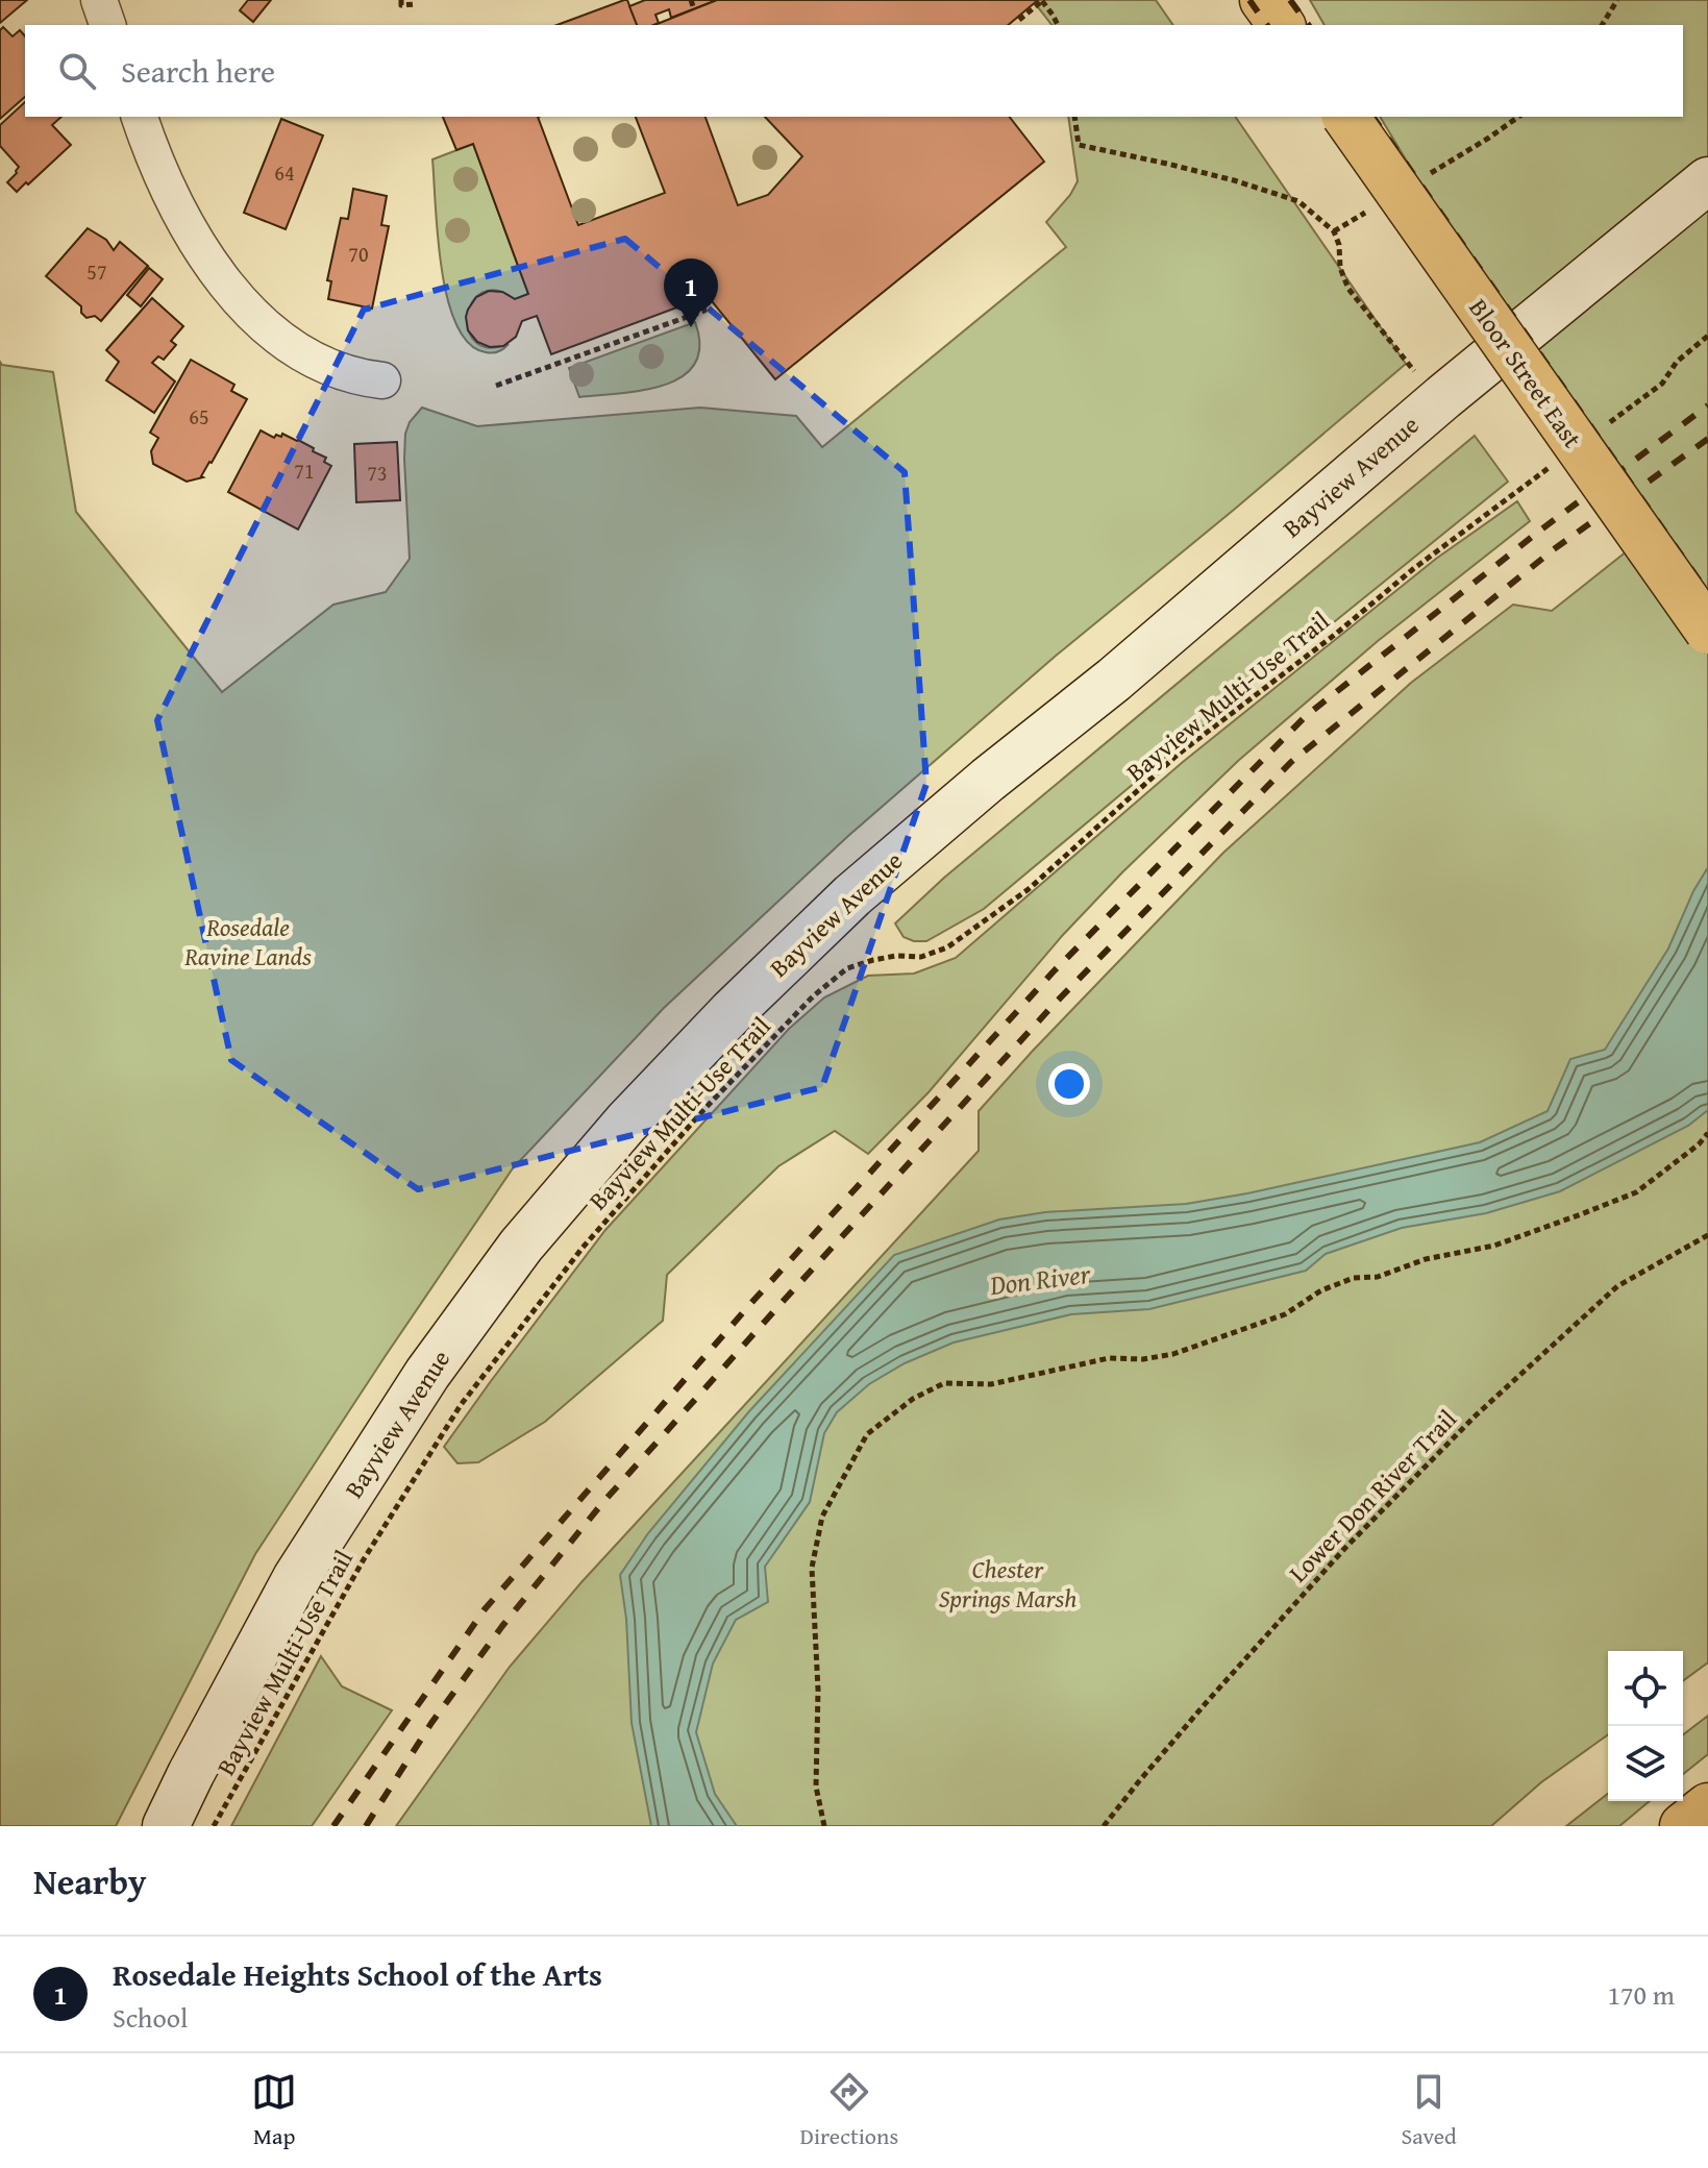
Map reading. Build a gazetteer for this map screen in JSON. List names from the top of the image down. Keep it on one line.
{"streets":{"main road":["Bloor Street East","Bayview Avenue"],"path":["Bayview Multi-Use Trail","Lower Don River Trail"]},"water":["Don River"],"parks":["Rosedale Ravine Lands","Chester Springs Marsh"],"house_numbers":["64","70","57","65","71","73"],"page":{"search":"Search here","pins":"1","heading":"Nearby","list":[{"mark":"1","name":"Rosedale Heights School of the Arts","note":"School","value":"170 m"}],"nav":["Map","Directions","Saved"]}}
